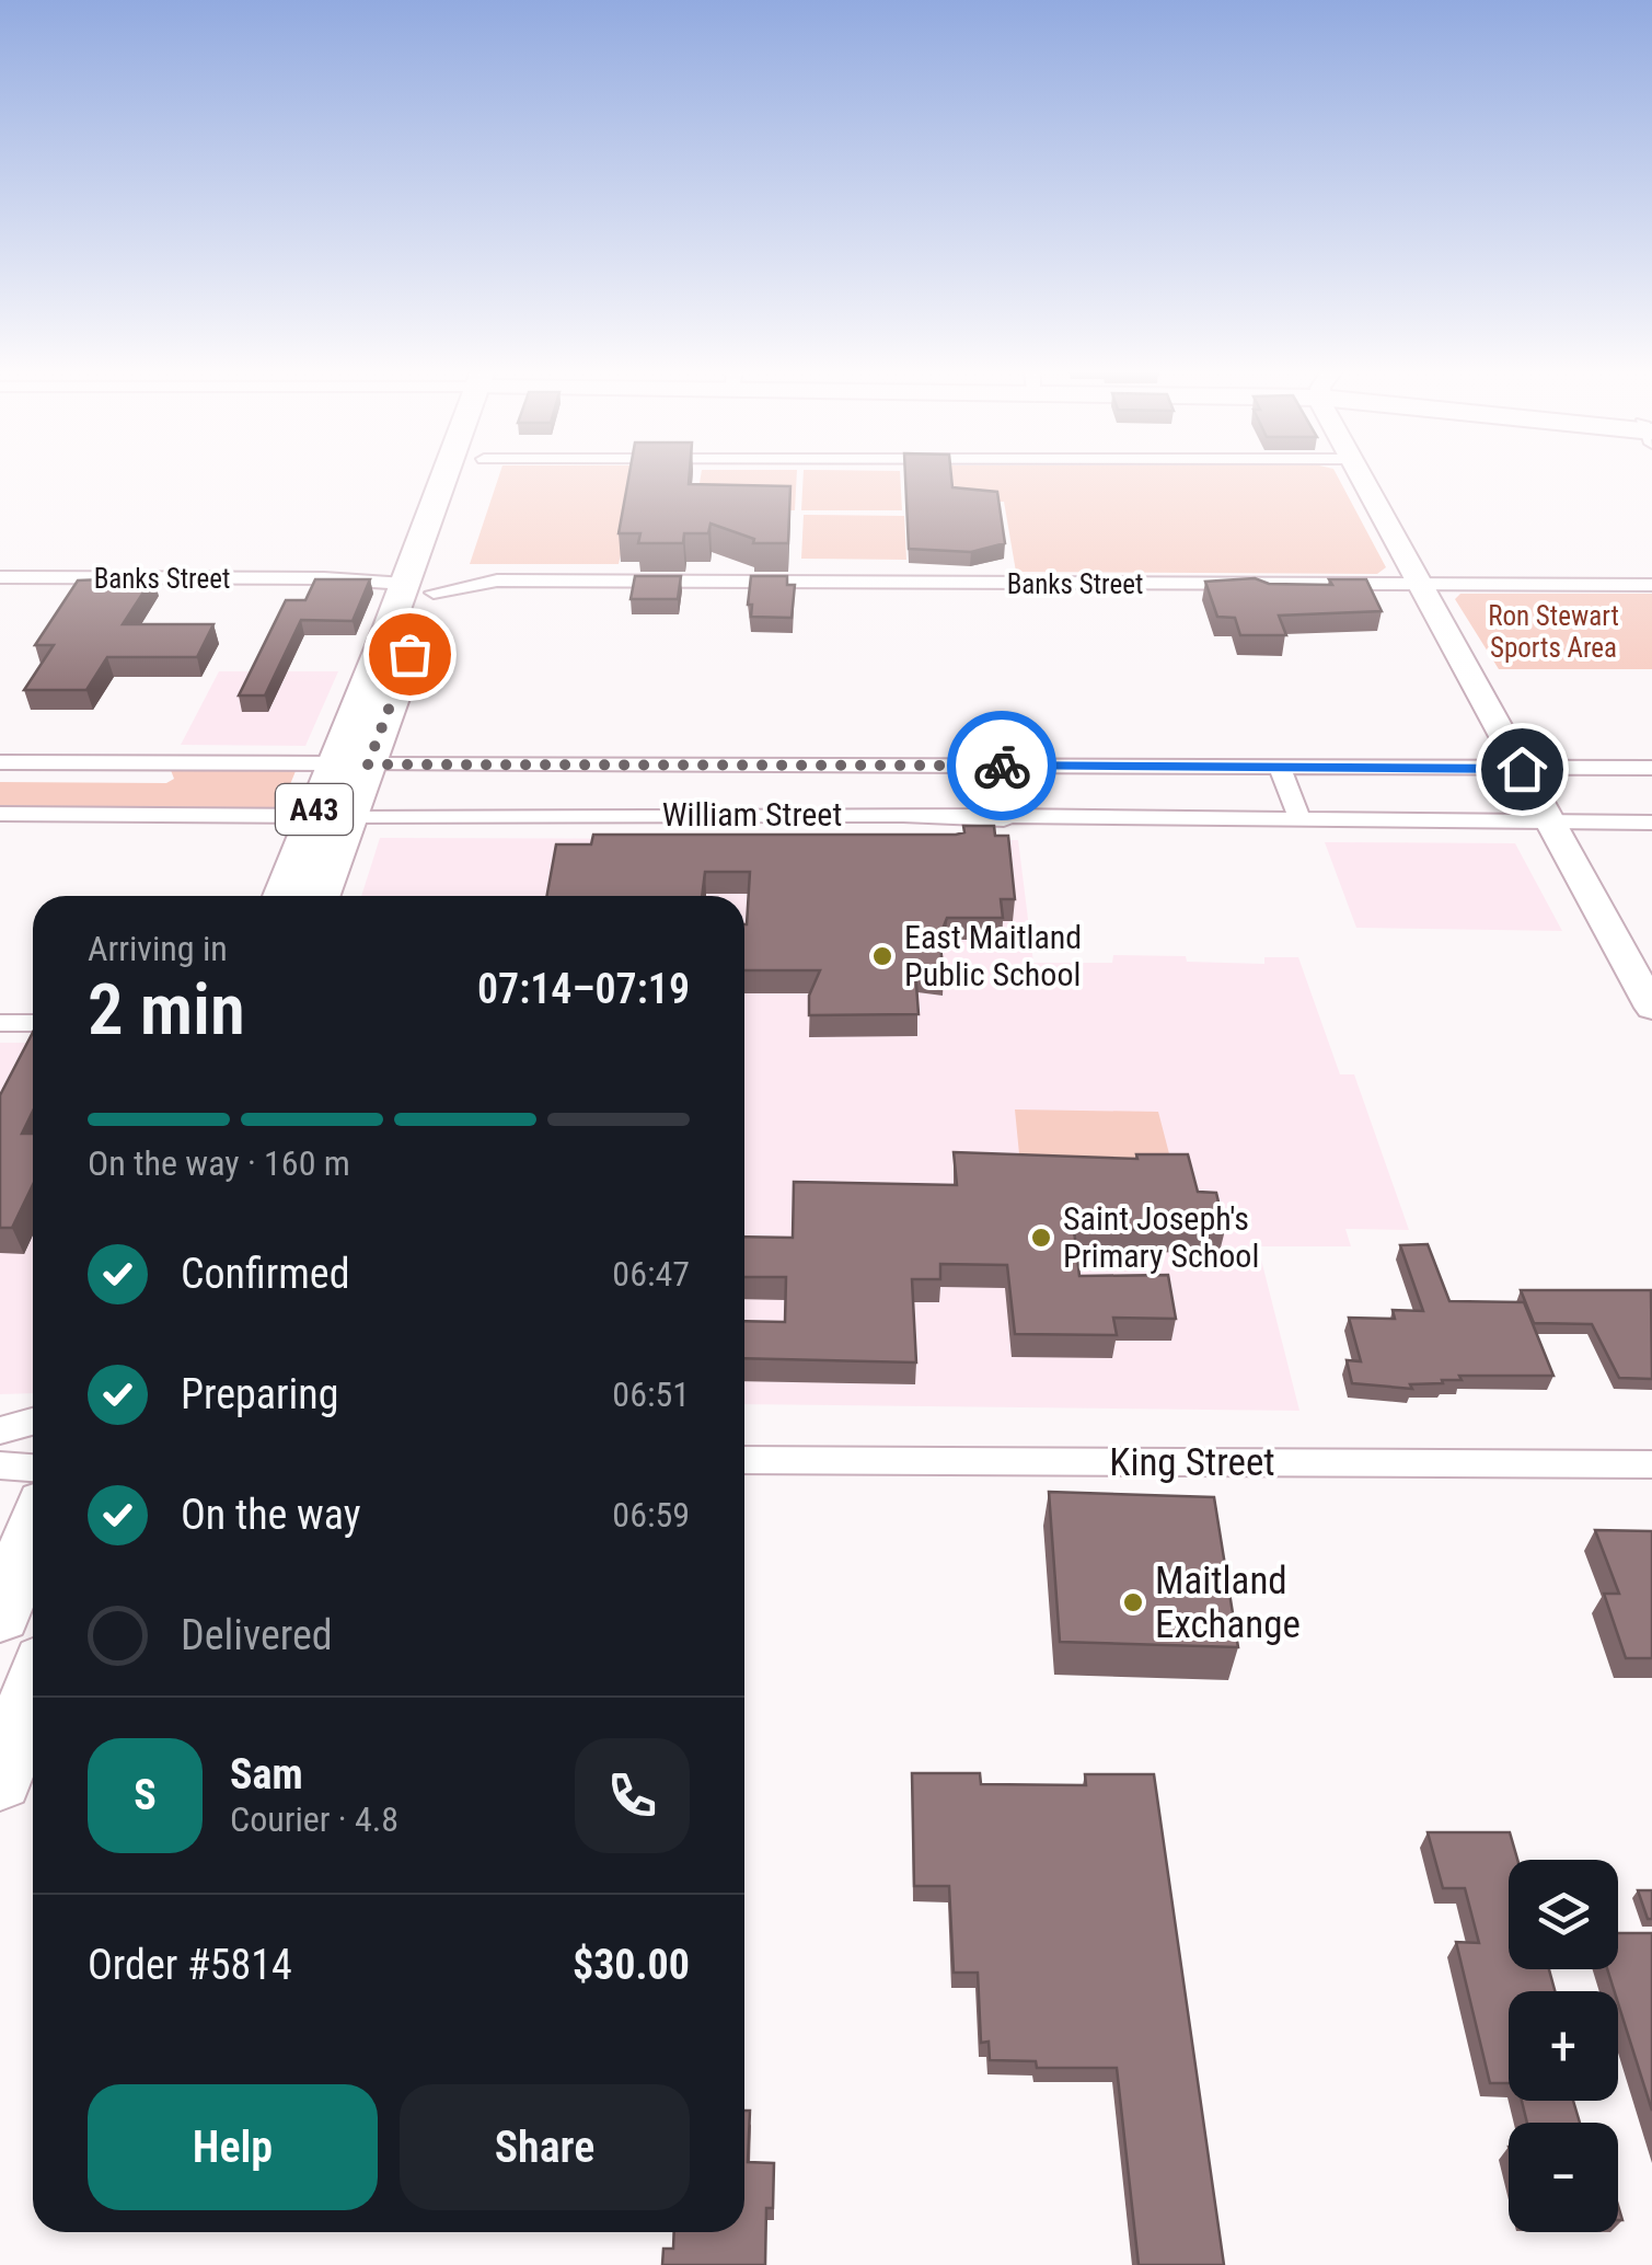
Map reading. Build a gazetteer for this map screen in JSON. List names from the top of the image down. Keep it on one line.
{"streets":{"highway":["A43"],"street":["Banks Street","William Street","King Street"]},"crossings":[["Banks Street","A43"],["A43","William Street"]],"parks":["Ron Stewart Sports Area"],"places":["East Maitland Public School","Saint Joseph's Primary School","Maitland Exchange"],"page":{"heading":["2 min","Arriving in","07:14–07:19"],"panel":["Sam","Courier · 4.8","Order #5814","$30.00"],"bar":"On the way · 160 m","list":[["Confirmed","06:47"],["Preparing","06:51"],["On the way","06:59"],"Delivered"],"round":"S","map_buttons":["+","−"],"buttons":["Help","Share"]}}
